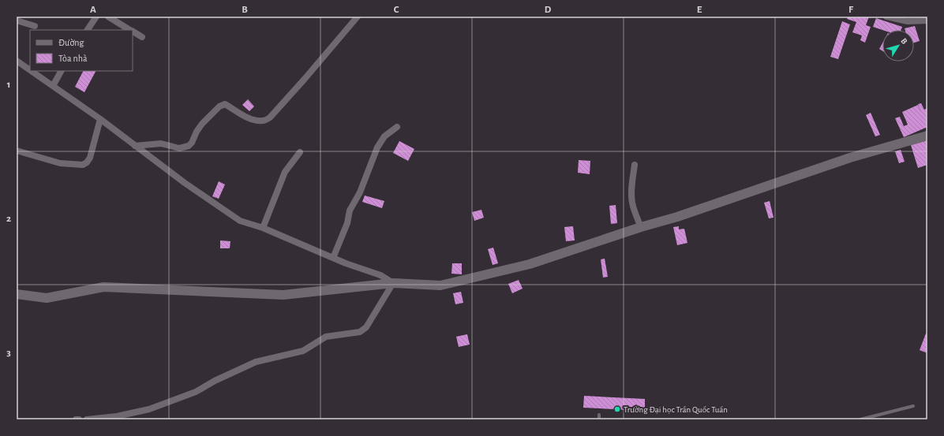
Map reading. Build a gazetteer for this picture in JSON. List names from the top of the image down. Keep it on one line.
{"places":["Trường Đại học Trần Quốc Tuấn"],"legend":["Đường","Tòa nhà"],"north":"top right","grid":{"columns":["A","B","C","D","E","F"],"rows":["1","2","3"]}}
